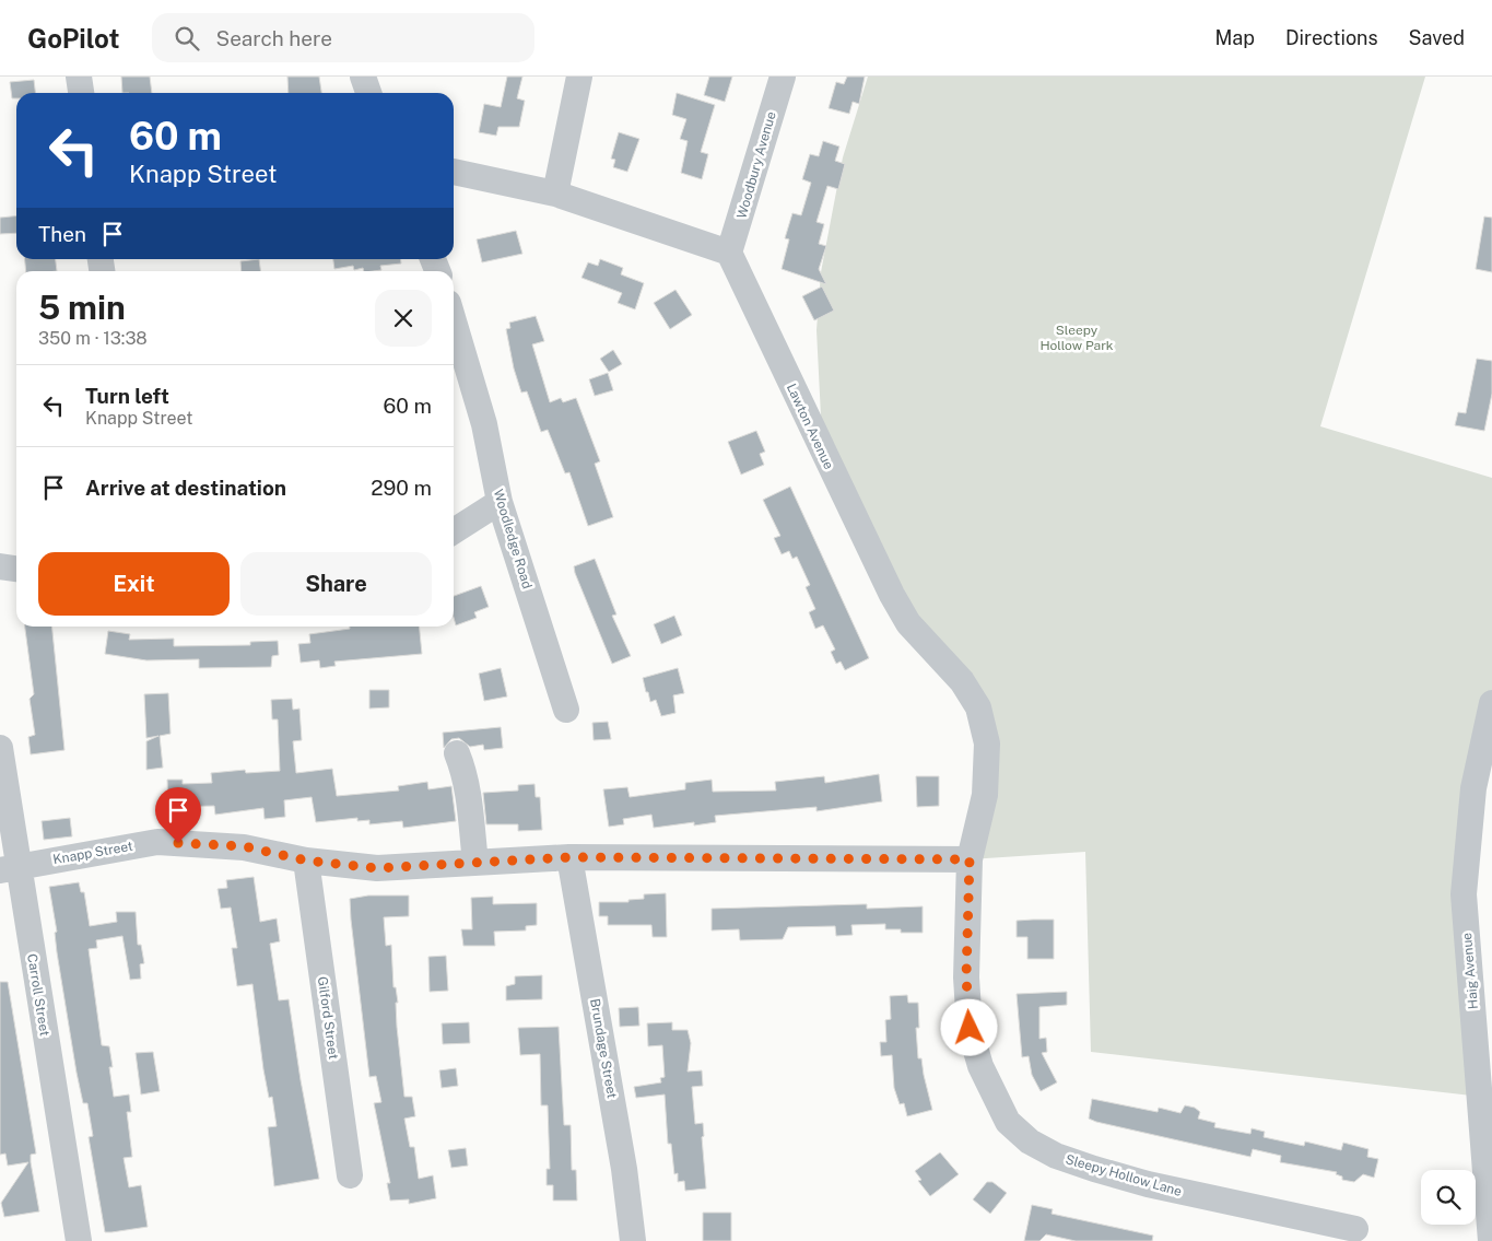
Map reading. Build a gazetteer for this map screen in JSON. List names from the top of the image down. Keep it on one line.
{"streets":{"street":["Woodbury Avenue","Lawton Avenue","Woodledge Road","Knapp Street","Haig Avenue","Carroll Street","Gilford Street","Brundage Street","Sleepy Hollow Lane"]},"crossings":[["Woodbury Avenue","Lawton Avenue"],["Lawton Avenue","Knapp Street"],["Lawton Avenue","Sleepy Hollow Lane"],["Knapp Street","Carroll Street"],["Knapp Street","Gilford Street"],["Knapp Street","Brundage Street"],["Knapp Street","Sleepy Hollow Lane"]],"parks":["Sleepy Hollow Park"],"page":{"header":"GoPilot","search":"Search here","nav":["Map","Directions","Saved"],"turn":["60 m","Knapp Street"],"then":"Then","heading":["5 min","350 m · 13:38"],"list":[{"name":"Turn left","note":"Knapp Street","value":"60 m"},{"name":"Arrive at destination","value":"290 m"}],"buttons":["Exit","Share"]}}
